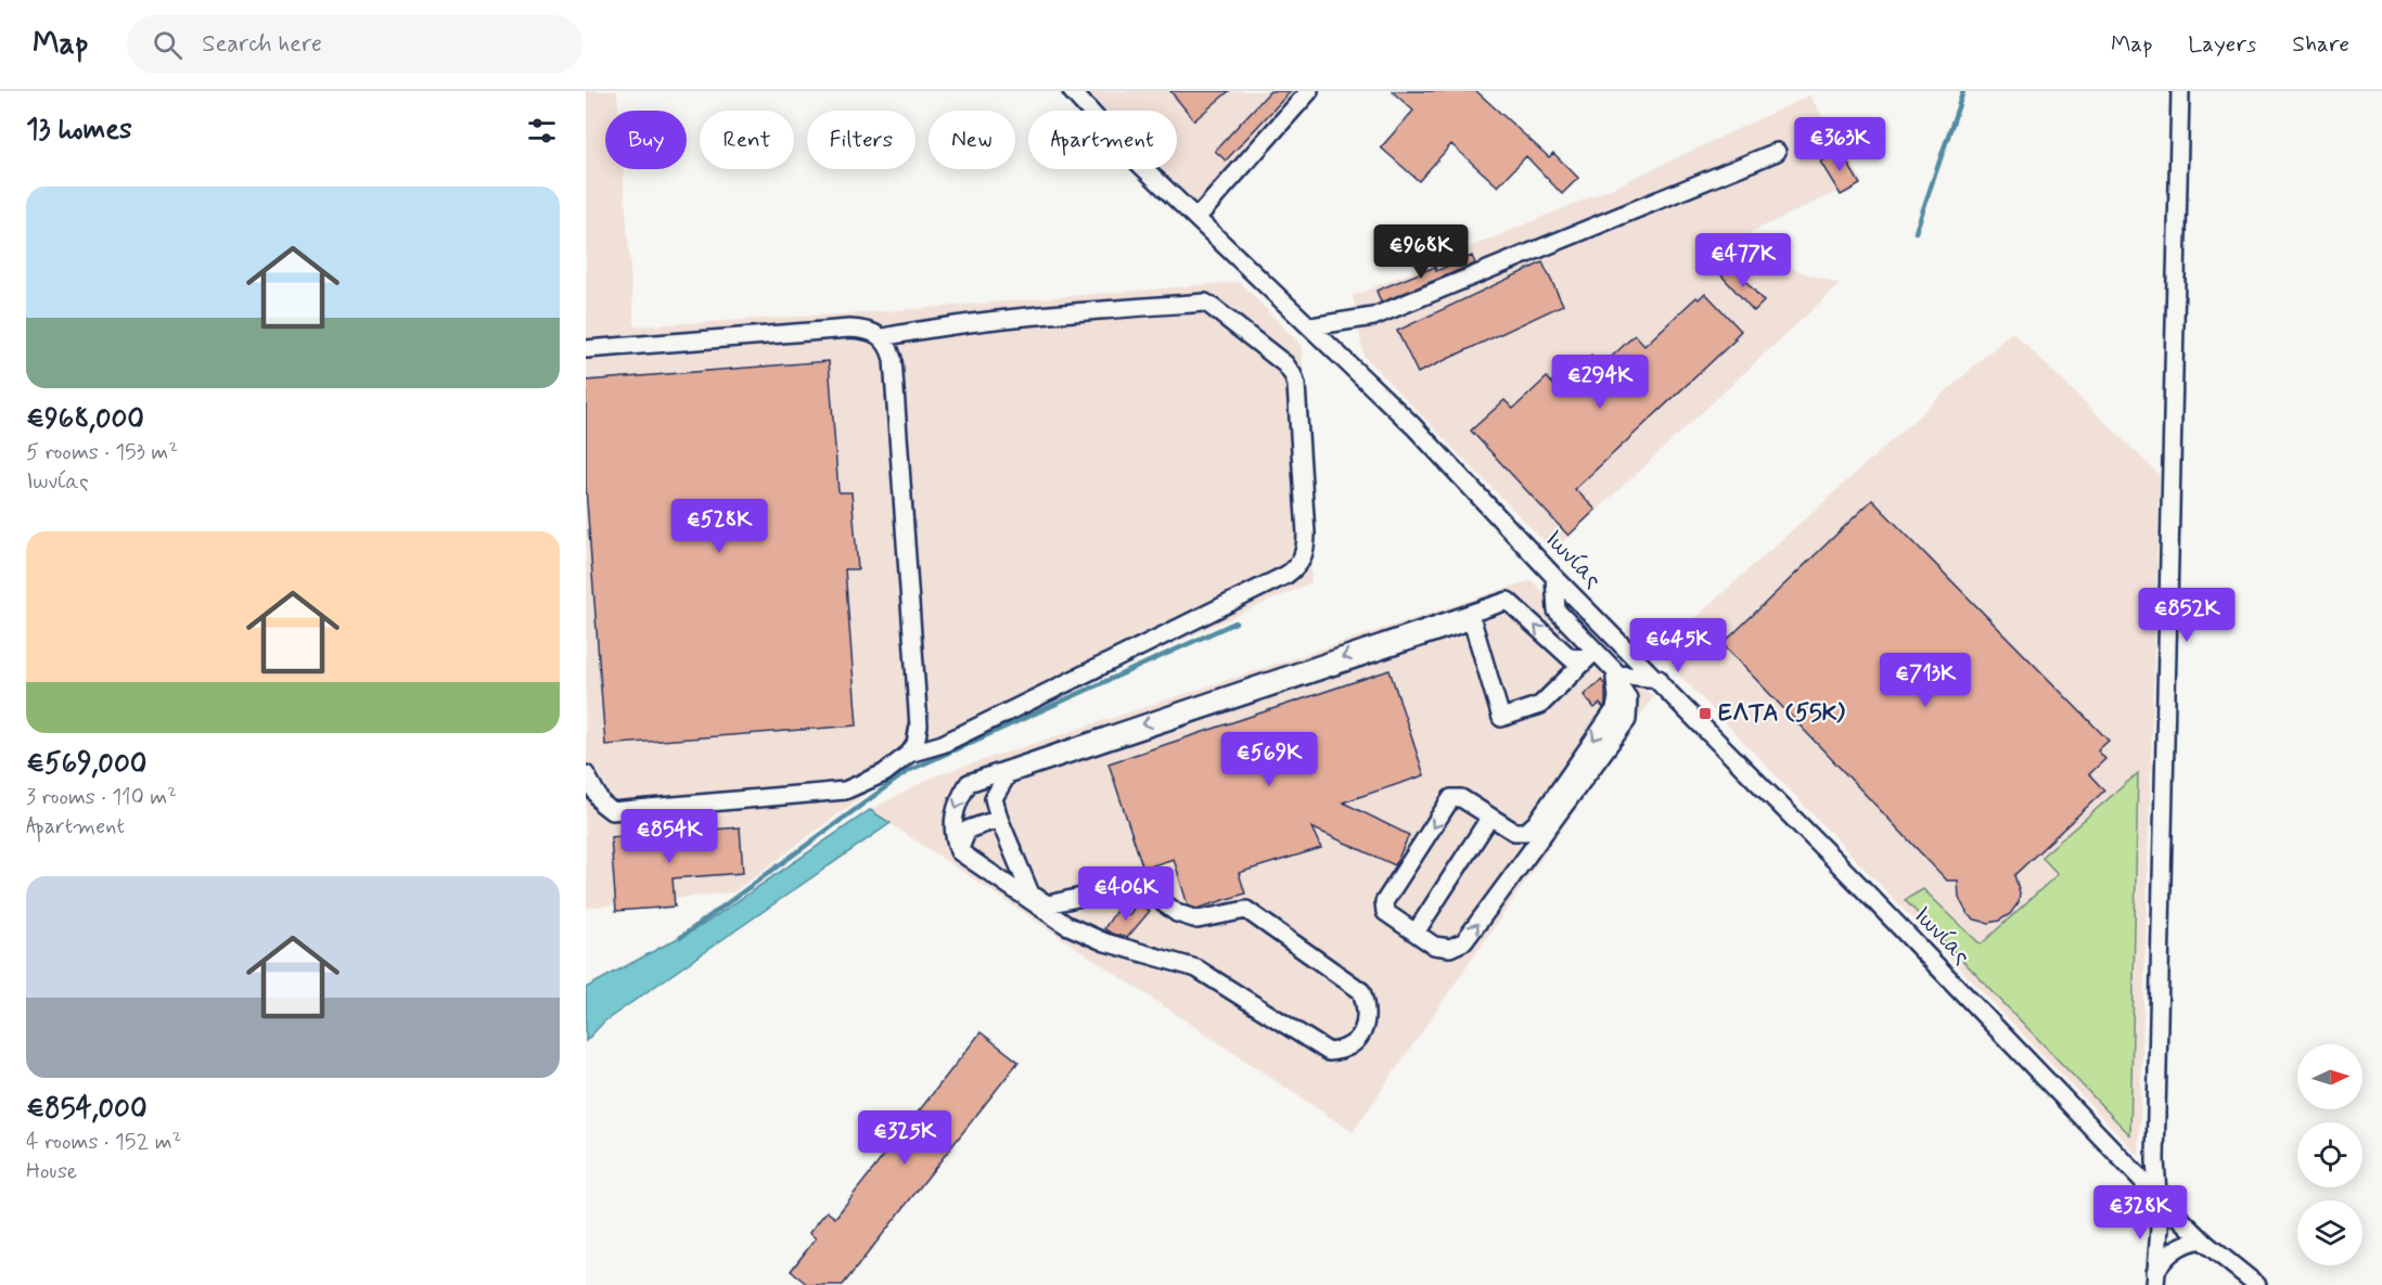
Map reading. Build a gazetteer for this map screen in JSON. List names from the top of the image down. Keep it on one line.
{"streets":{"street":["Ιωνίας"]},"places":{"transit":["ΕΛΤΑ (55Κ)"]},"north":"right","page":{"header":"Map","search":"Search here","nav":["Map","Layers","Share"],"heading":"13 homes","chip":["Buy","Rent","Filters","New","Apartment"],"price":["€363K","€968K","€477K","€294K","€528K","€852K","€645K","€713K","€569K","€854K","€406K","€325K","€328K"],"list":[{"name":"€968,000","note":"5 rooms · 153 m² · Ιωνίας"},{"name":"€569,000","note":"3 rooms · 110 m² · Apartment"},{"name":"€854,000","note":"4 rooms · 152 m² · House"}]}}
